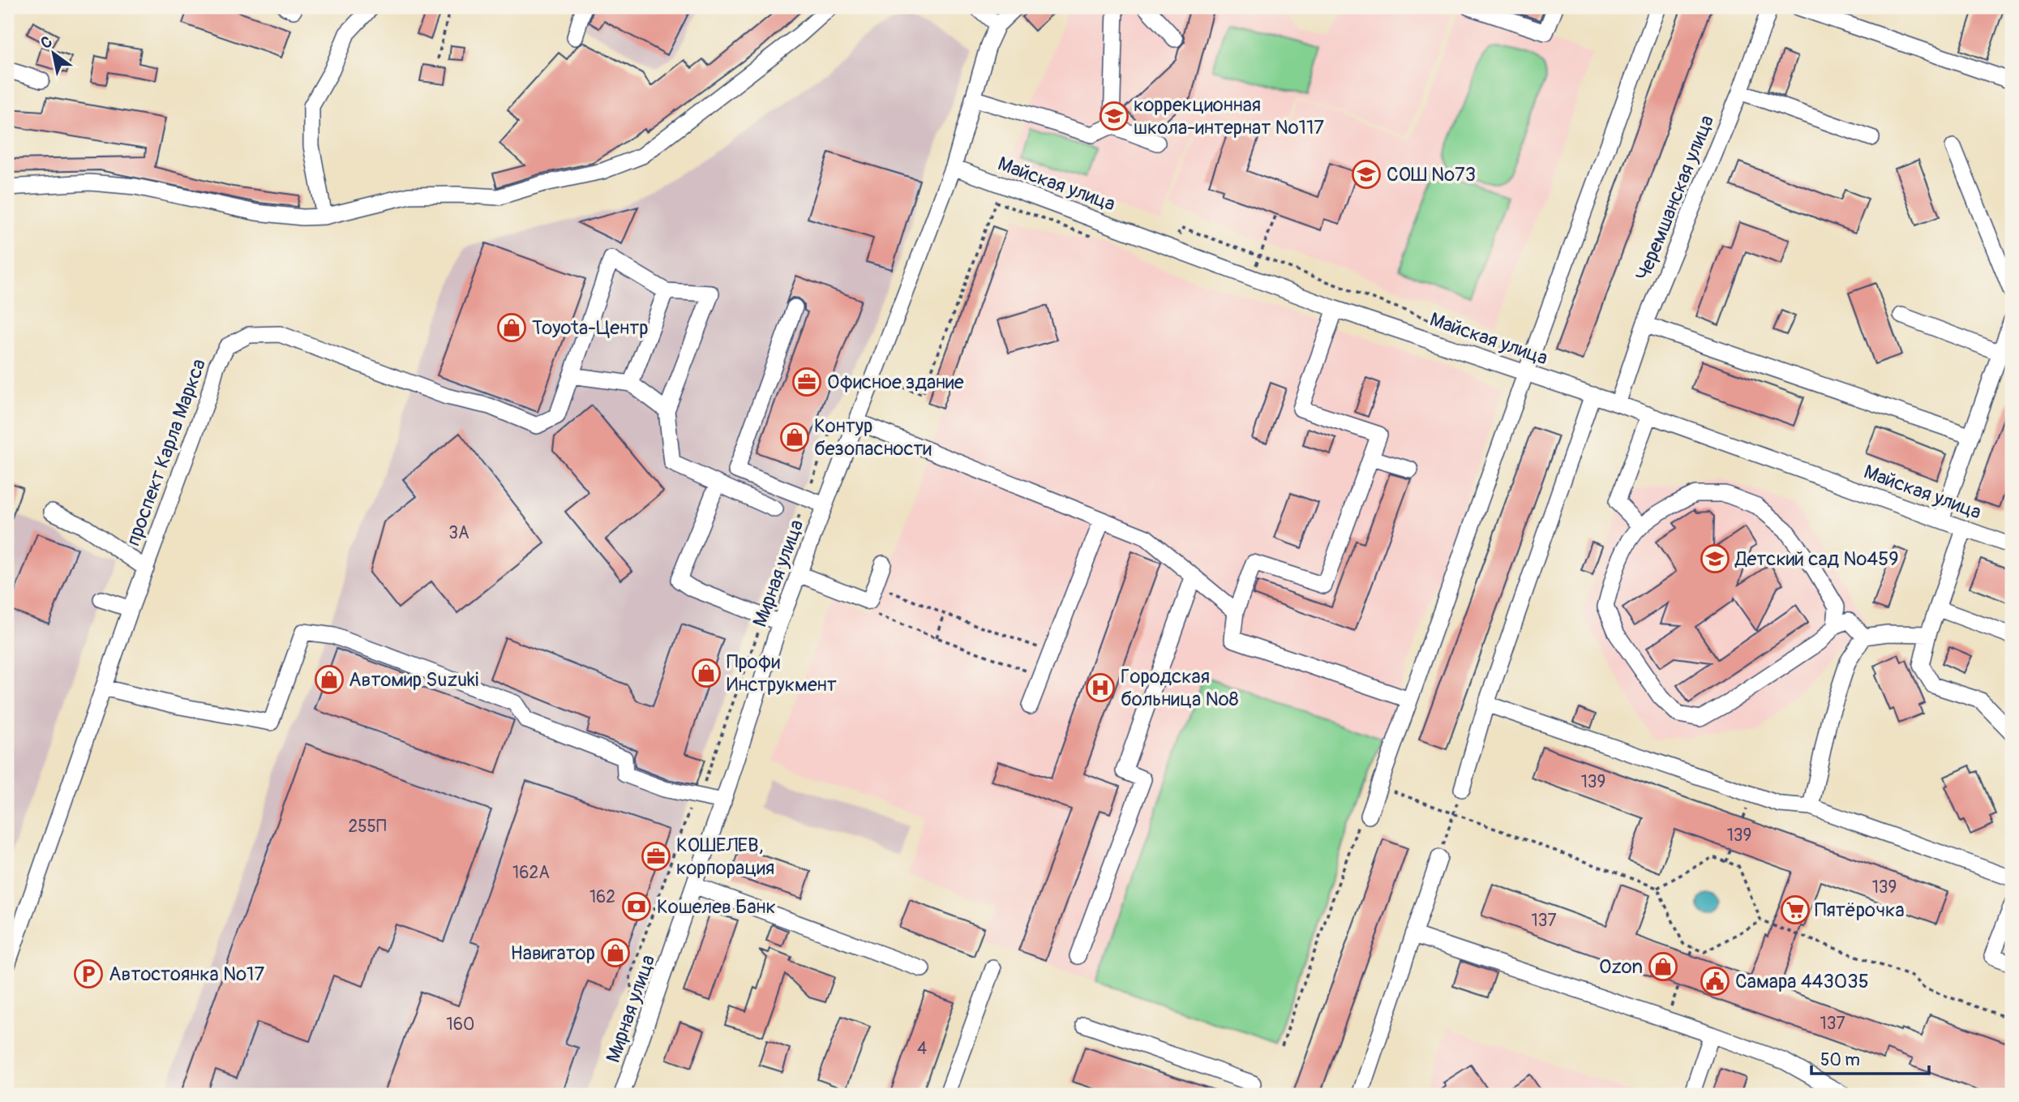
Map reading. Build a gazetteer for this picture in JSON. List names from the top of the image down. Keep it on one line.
{"streets":{"street":["Майская улица","Черемшанская улица","проспект Карла Маркса","Мирная улица"]},"crossings":[["Майская улица","Черемшанская улица"],["Майская улица","Мирная улица"]],"places":{"school or university":["коррекционная школа-интернат №117","СОШ №73","Детский сад №459"],"shop":["Toyota-Центр","Контур безопасности","Профи Инструкмент","Автомир Suzuki","Навигатор","Ozon"],"office":["Офисное здание","КОШЕЛЕВ, корпорация"],"hospital":["Городская больница №8"],"bank":["Кошелев Банк"],"supermarket":["Пятёрочка"],"parking":["Автостоянка №17"],"public building":["Самара 443035"]},"house_numbers":["3А","139","255П","139","162А","139","162","137","137","160","4"],"scale_bar":"50 m","north":"top left"}
